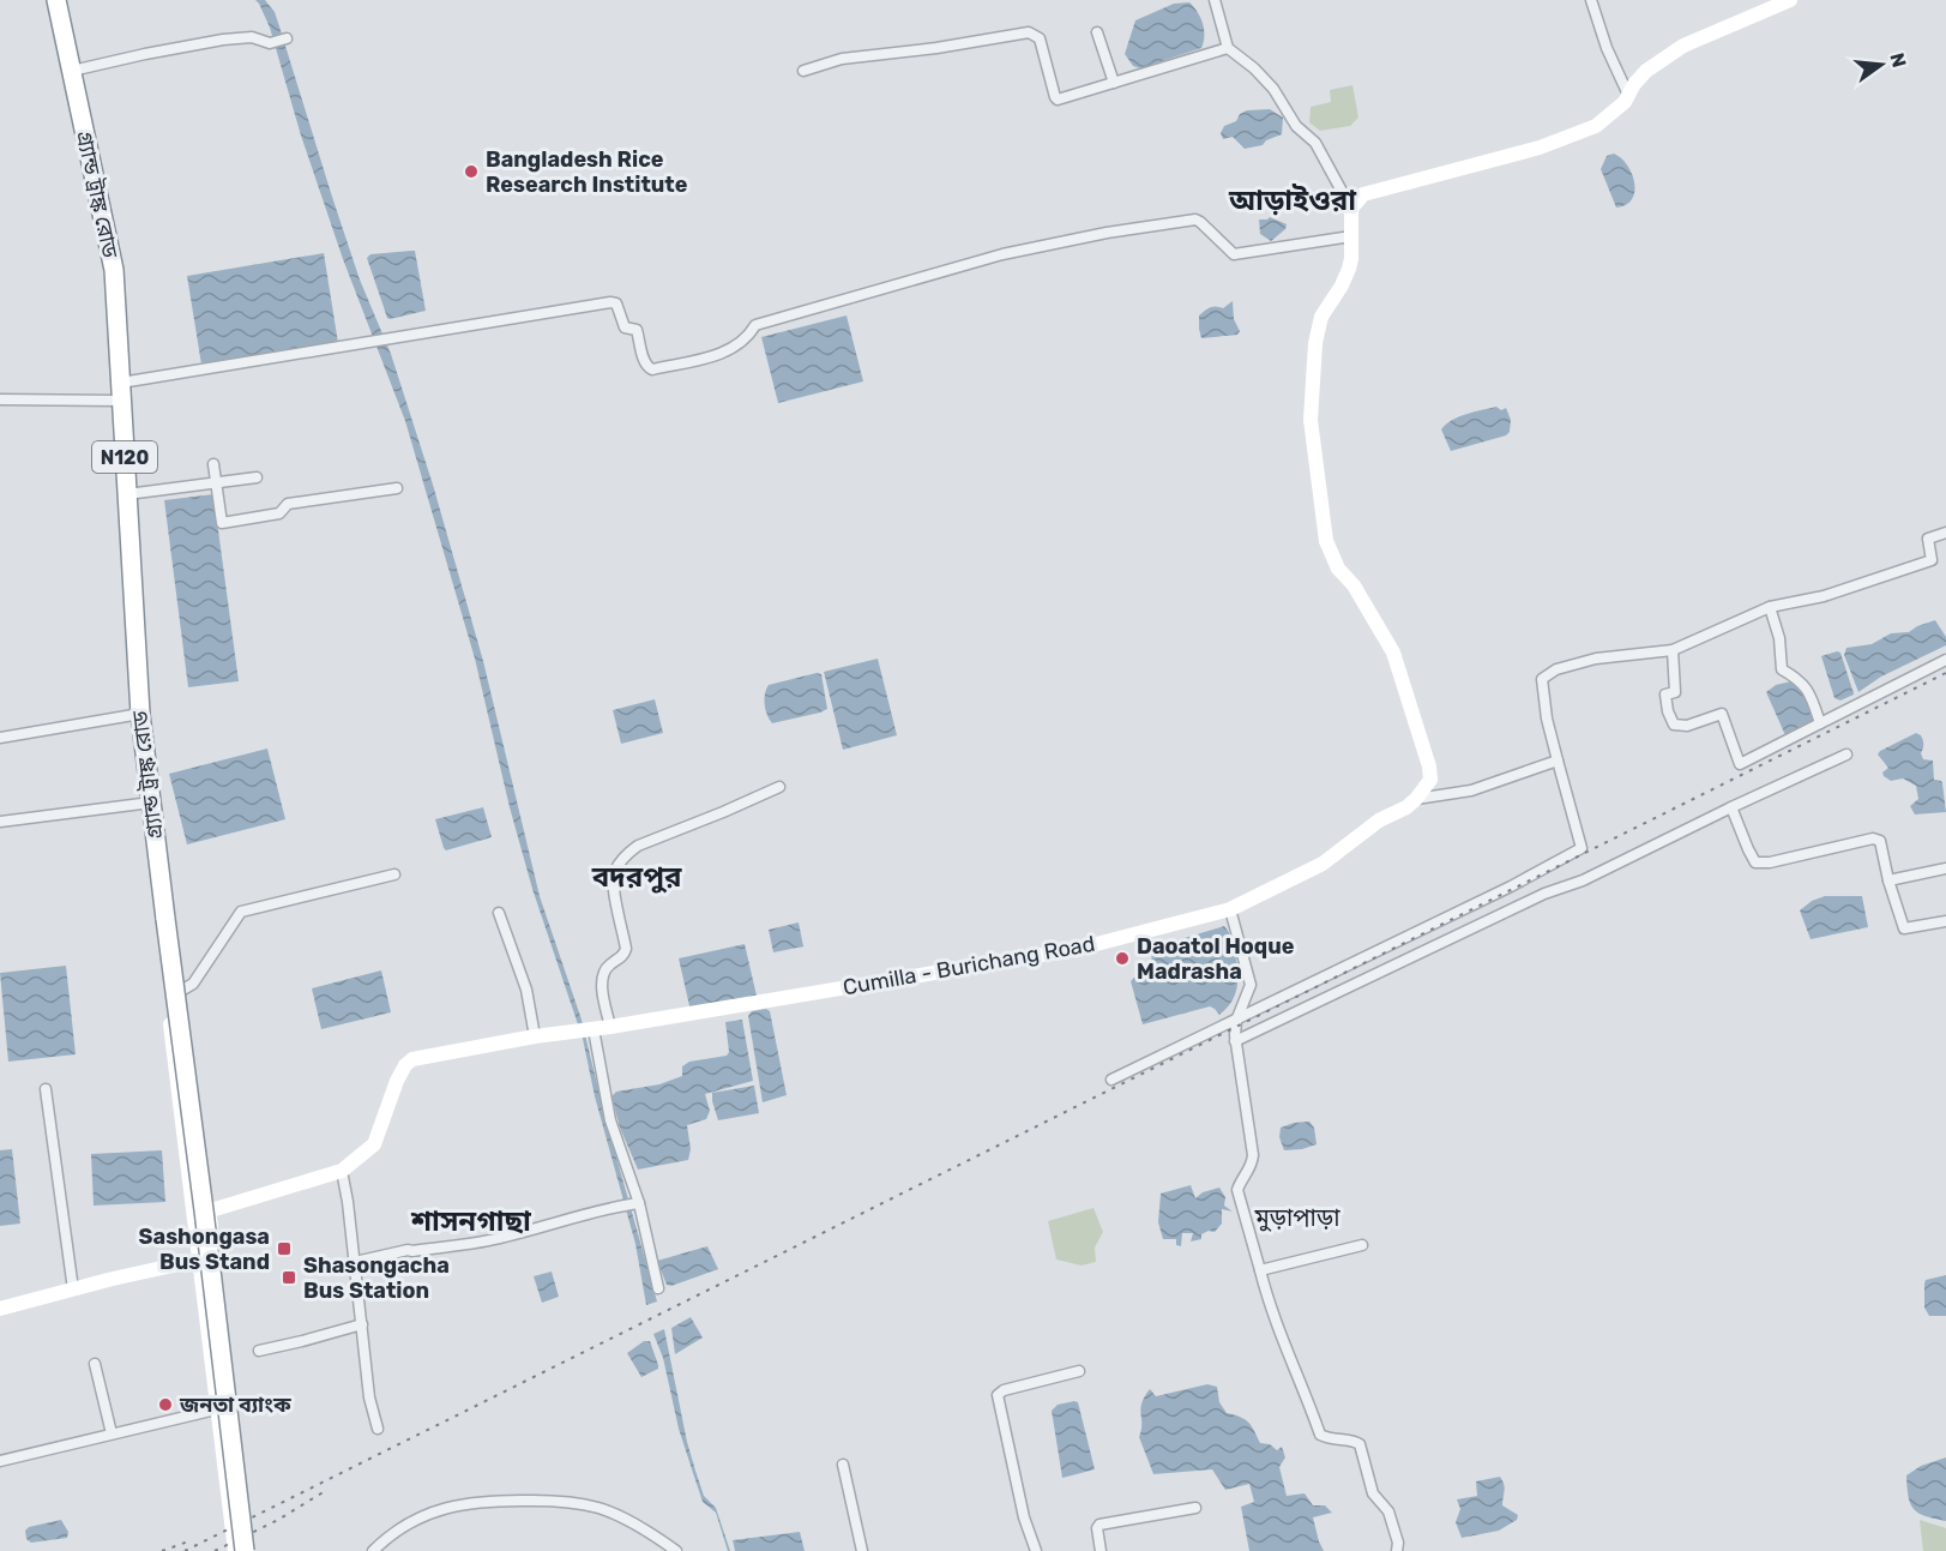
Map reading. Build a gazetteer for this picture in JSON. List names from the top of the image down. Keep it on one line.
{"streets":{"highway":["গ্র্যান্ড ট্রাঙ্ক রোড","N120"],"main road":["Cumilla - Burichang Road"]},"districts":["আড়াইওরা","বদরপুর","মুড়াপাড়া","শাসনগাছা"],"places":{"other":["Bangladesh Rice Research Institute","Daoatol Hoque Madrasha","জনতা ব্যাংক"],"transit":["Sashongasa Bus Stand","Shasongacha Bus Station"]},"north":"right"}
